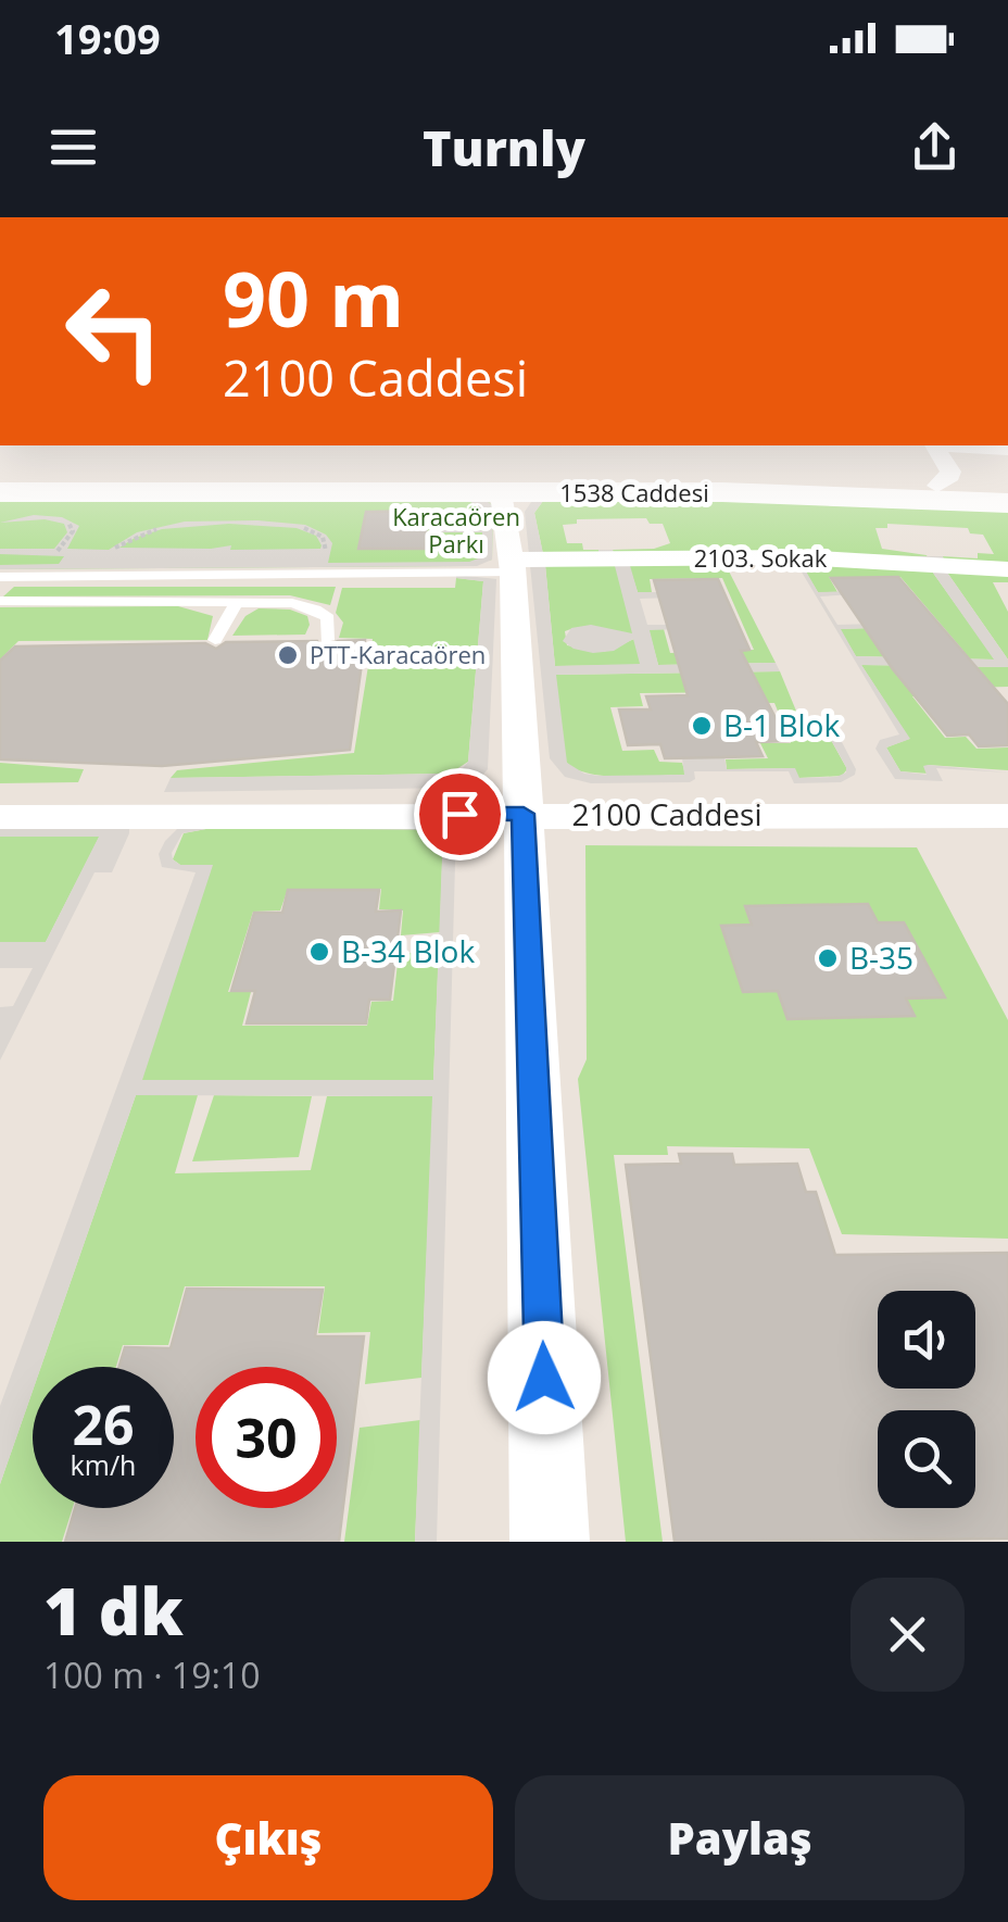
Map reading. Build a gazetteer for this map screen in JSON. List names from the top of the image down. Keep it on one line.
{"streets":{"main road":["1538 Caddesi"],"street":["2103. Sokak","2100 Caddesi"]},"parks":["Karacaören Parkı"],"places":["PTT-Karacaören","B-1 Blok","B-34 Blok","B-35"],"page":{"status":"19:09","header":"Turnly","turn":["90 m","2100 Caddesi"],"speed":"26 km/h","limit":"30","heading":["1 dk","100 m · 19:10"],"buttons":["Çıkış","Paylaş"]}}
